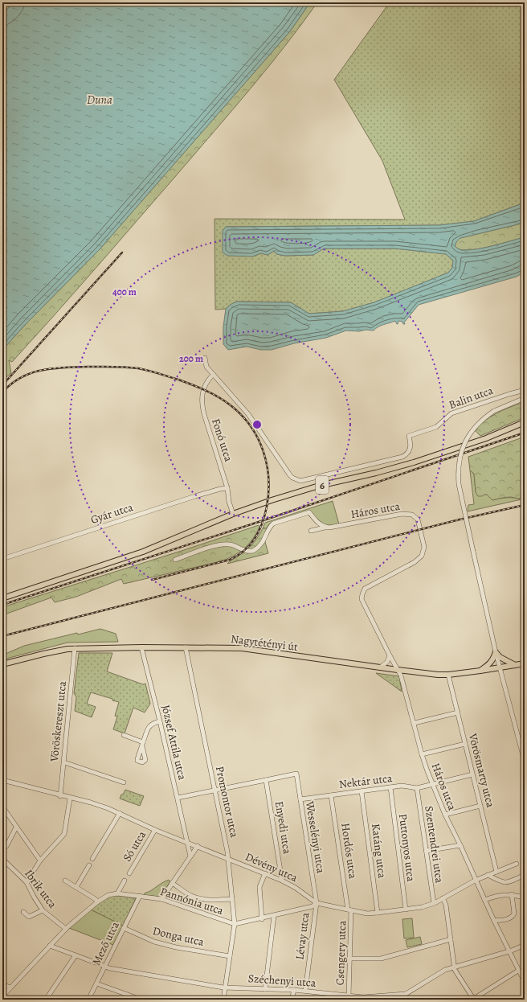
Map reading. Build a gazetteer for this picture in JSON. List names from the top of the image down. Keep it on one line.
{"streets":{"main road":["6","Nagytétényi út"],"street":["Balin utca","Fonó utca","Háros utca","Gyár utca","Vöröskereszt utca","József Attila utca","Vörösmarty utca","Nektár utca","Promontor utca","Enyedi utca","Wesselényi utca","Szentendrei utca","Só utca","Puttonyos utca","Hordós utca","Katáng utca","Dévény utca","Ibrik utca","Pannónia utca","Donga utca","Lévay utca","Mező utca","Csengery utca","Széchenyi utca"]},"crossings":[["Balin utca","Fonó utca"],["Fonó utca","6"],["Fonó utca","Gyár utca"],["Háros utca","Nagytétényi út"],["Háros utca","Nektár utca"],["Háros utca","Dévény utca"],["Háros utca","Széchenyi utca"],["Nagytétényi út","Vöröskereszt utca"],["Nagytétényi út","József Attila utca"],["Nagytétényi út","Vörösmarty utca"],["Nagytétényi út","Promontor utca"],["Vöröskereszt utca","Dévény utca"],["József Attila utca","Dévény utca"],["Vörösmarty utca","Nektár utca"],["Vörösmarty utca","Dévény utca"],["Nektár utca","Wesselényi utca"],["Nektár utca","Szentendrei utca"],["Nektár utca","Puttonyos utca"],["Nektár utca","Hordós utca"],["Nektár utca","Katáng utca"],["Promontor utca","Dévény utca"],["Promontor utca","Pannónia utca"],["Promontor utca","Donga utca"],["Promontor utca","Széchenyi utca"],["Enyedi utca","Wesselényi utca"],["Enyedi utca","Dévény utca"],["Wesselényi utca","Dévény utca"],["Wesselényi utca","Pannónia utca"],["Wesselényi utca","Lévay utca"],["Szentendrei utca","Dévény utca"],["Só utca","Dévény utca"],["Puttonyos utca","Dévény utca"],["Hordós utca","Dévény utca"],["Hordós utca","Csengery utca"],["Katáng utca","Dévény utca"],["Dévény utca","Pannónia utca"],["Dévény utca","Lévay utca"],["Dévény utca","Csengery utca"],["Ibrik utca","Pannónia utca"],["Pannónia utca","Lévay utca"],["Pannónia utca","Mező utca"],["Pannónia utca","Széchenyi utca"],["Donga utca","Mező utca"],["Lévay utca","Széchenyi utca"],["Mező utca","Széchenyi utca"],["Csengery utca","Széchenyi utca"]],"water":["Duna"],"rings":["400 m","200 m"]}
